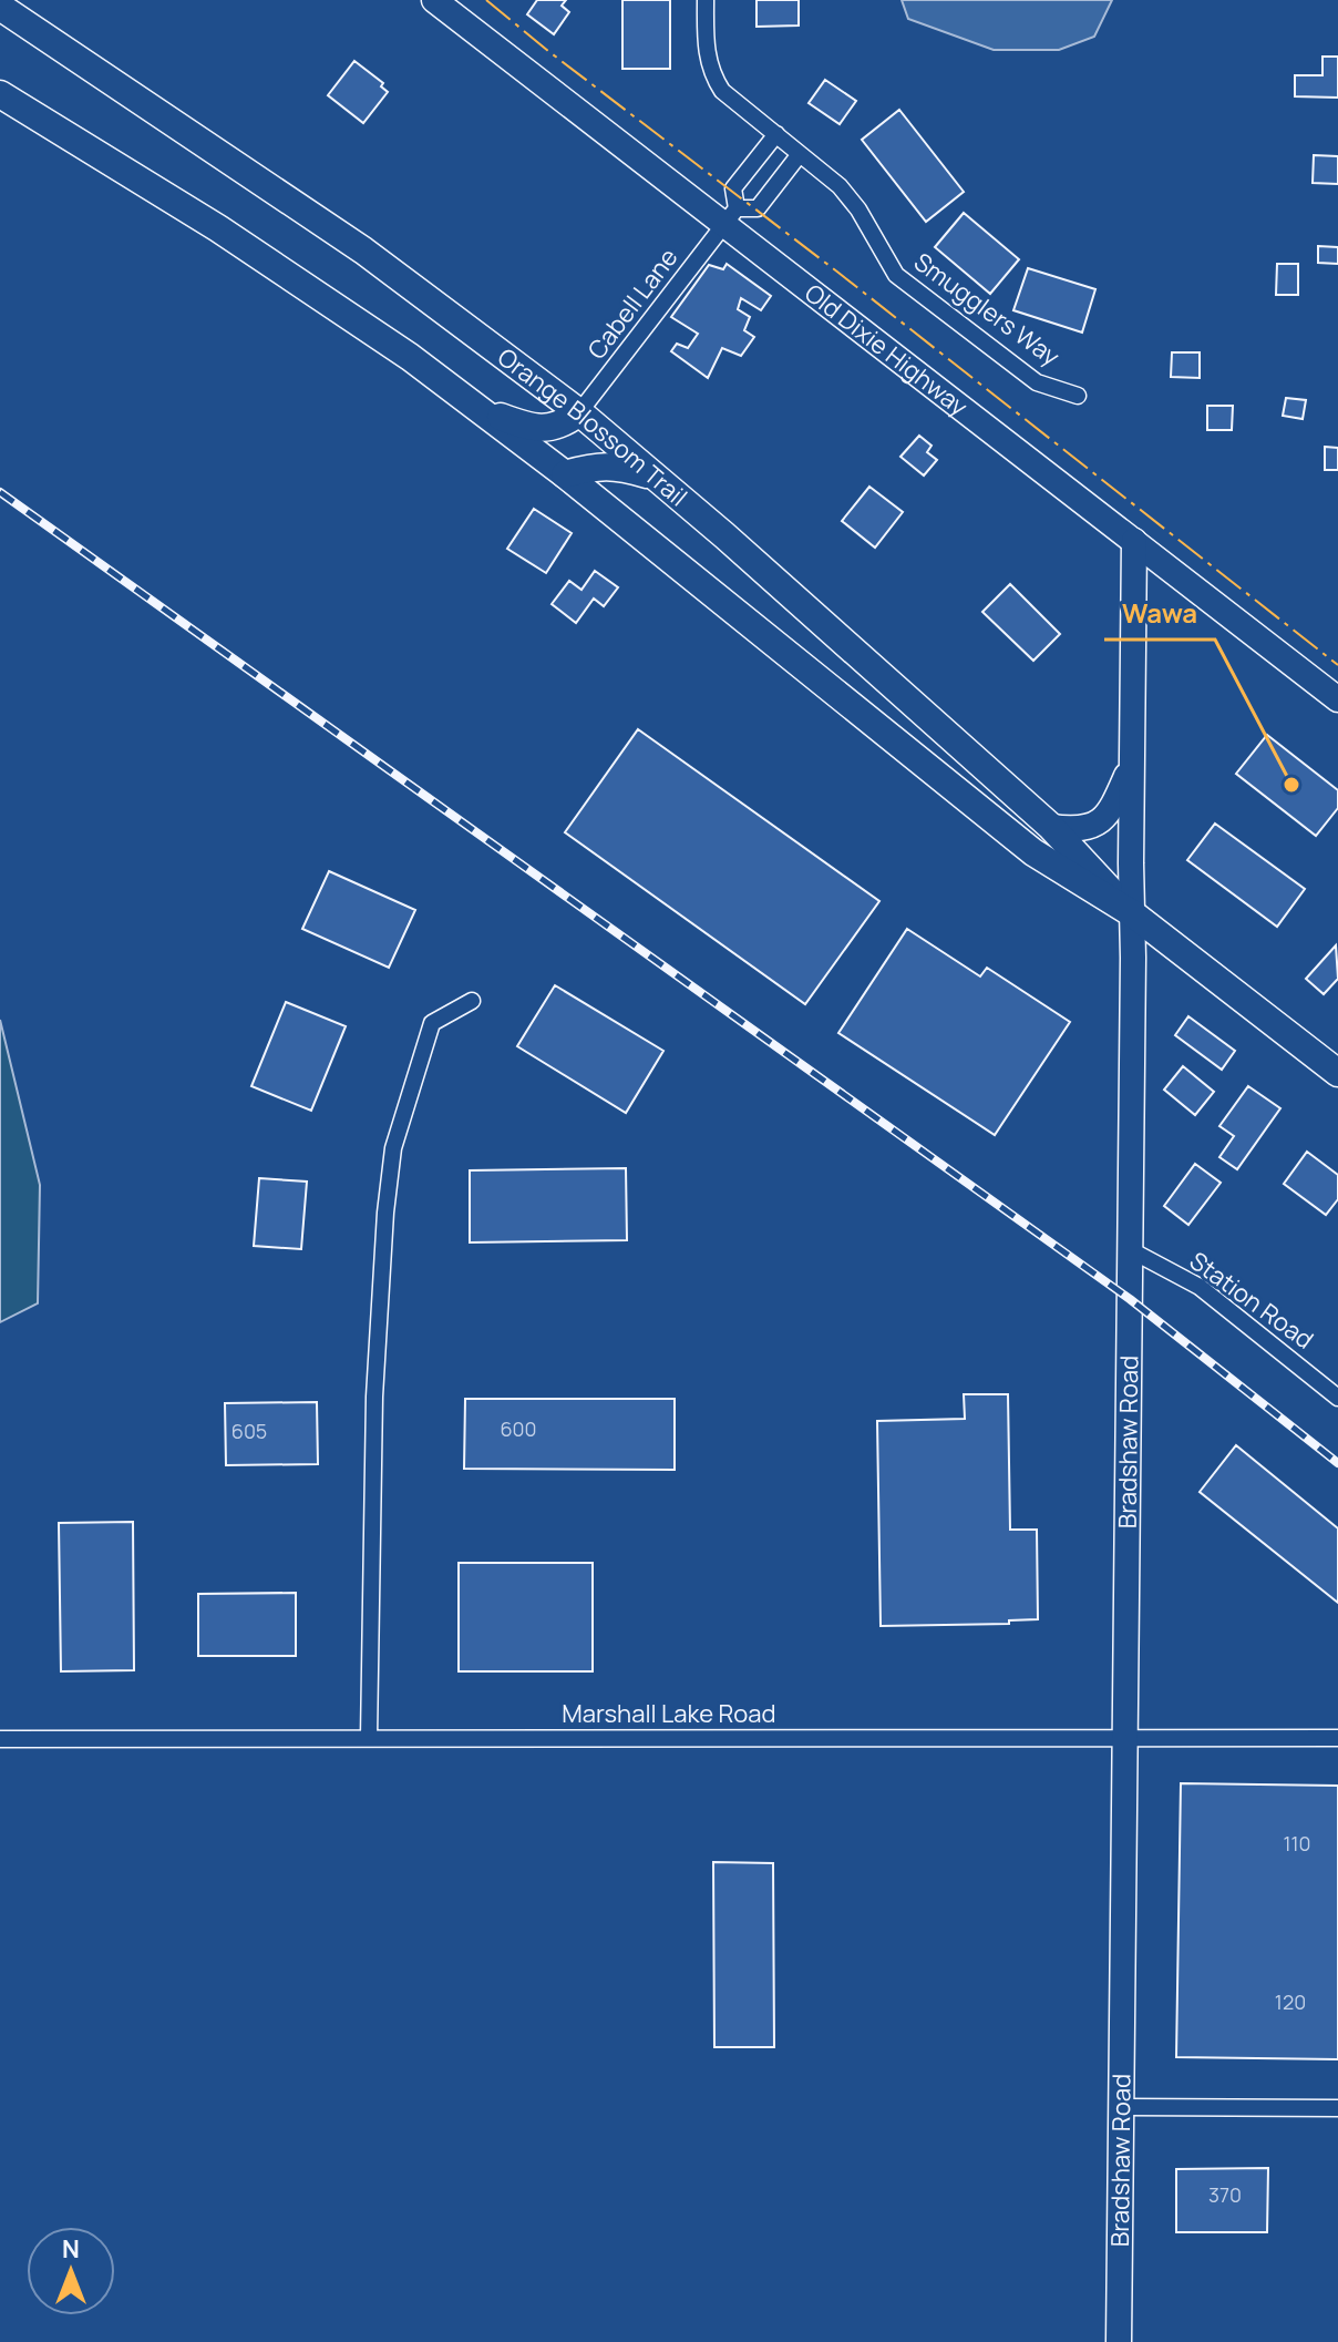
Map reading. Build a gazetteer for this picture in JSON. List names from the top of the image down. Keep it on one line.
{"streets":{"main road":["Orange Blossom Trail"],"street":["Cabell Lane","Smugglers Way","Old Dixie Highway","Station Road","Bradshaw Road","Marshall Lake Road"]},"crossings":[["Cabell Lane","Old Dixie Highway"],["Cabell Lane","Orange Blossom Trail"],["Old Dixie Highway","Bradshaw Road"],["Orange Blossom Trail","Bradshaw Road"],["Station Road","Bradshaw Road"],["Bradshaw Road","Marshall Lake Road"]],"places":["Wawa"],"house_numbers":["600","605","110","120","370"],"north":"top"}
